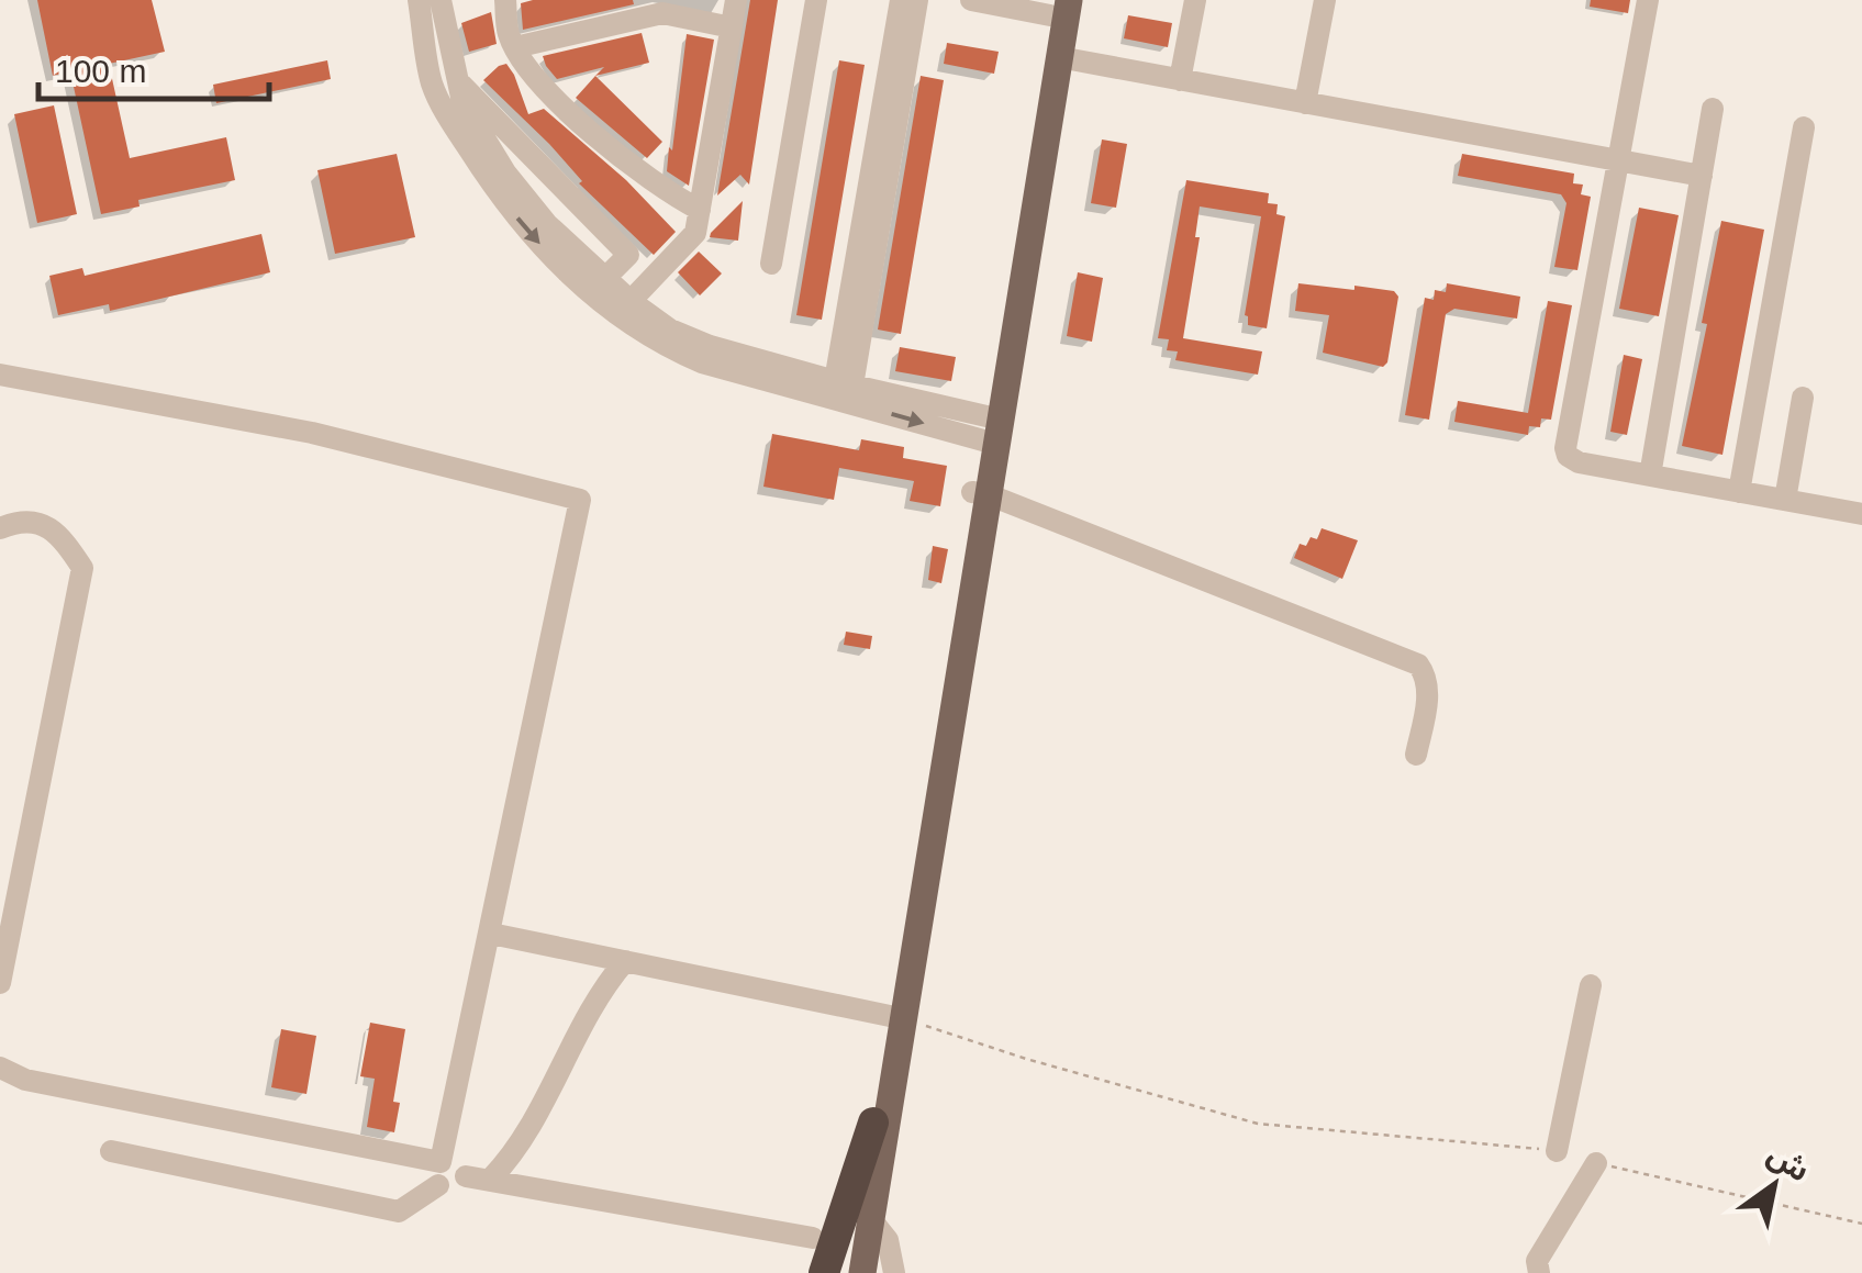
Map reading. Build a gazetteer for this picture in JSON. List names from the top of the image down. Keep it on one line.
{"scale_bar":"100 m","north":"top right"}
